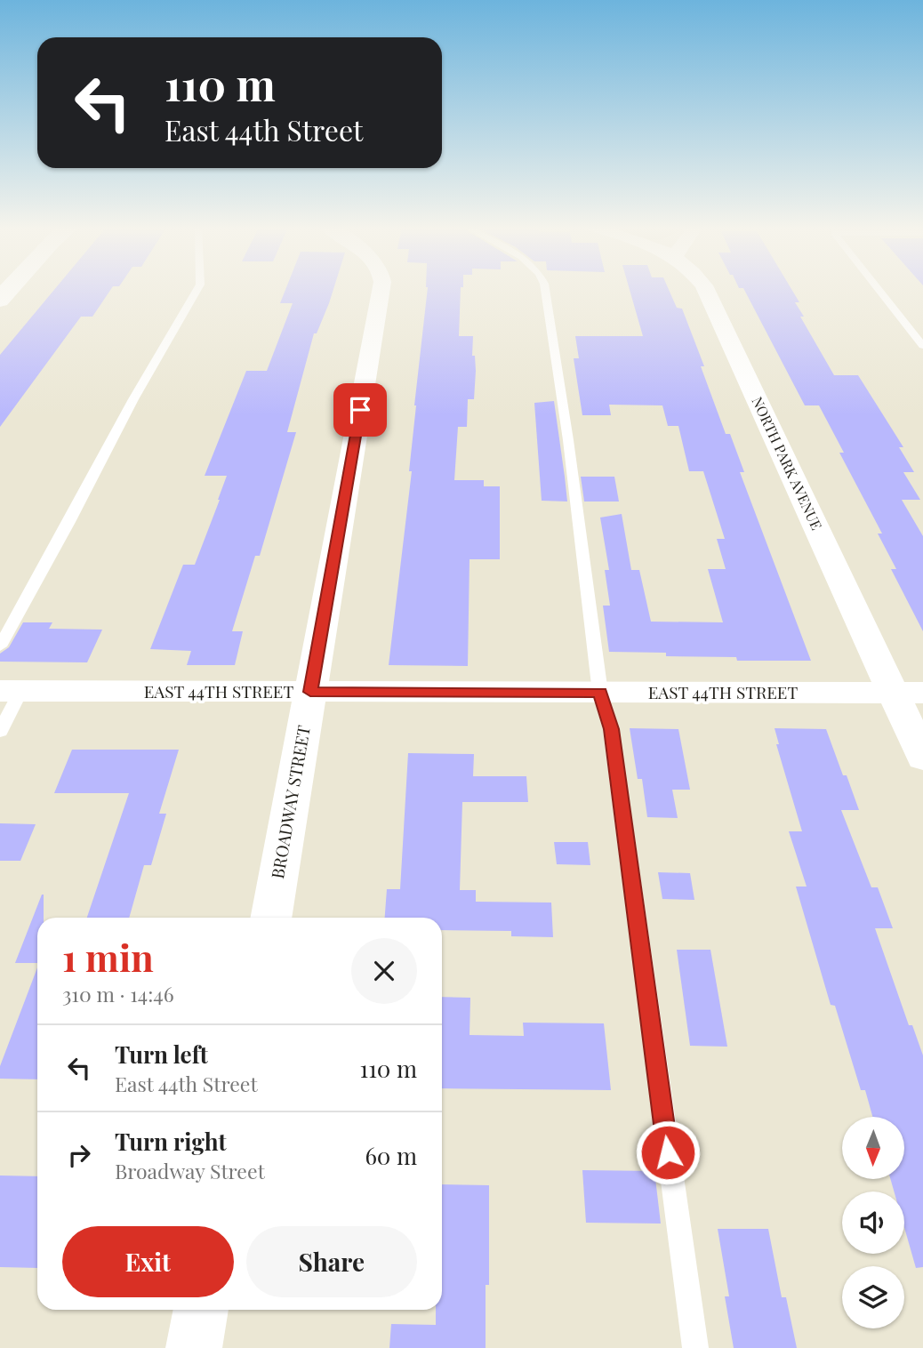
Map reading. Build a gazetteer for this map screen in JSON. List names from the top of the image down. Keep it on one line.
{"streets":{"street":["NORTH PARK AVENUE","EAST 44TH STREET","BROADWAY STREET"]},"crossings":[["NORTH PARK AVENUE","EAST 44TH STREET"],["EAST 44TH STREET","BROADWAY STREET"]],"north":"bottom","page":{"turn":["110 m","East 44th Street"],"heading":["1 min","310 m · 14:46"],"list":[{"name":"Turn left","note":"East 44th Street","value":"110 m"},{"name":"Turn right","note":"Broadway Street","value":"60 m"}],"buttons":["Exit","Share"]}}
